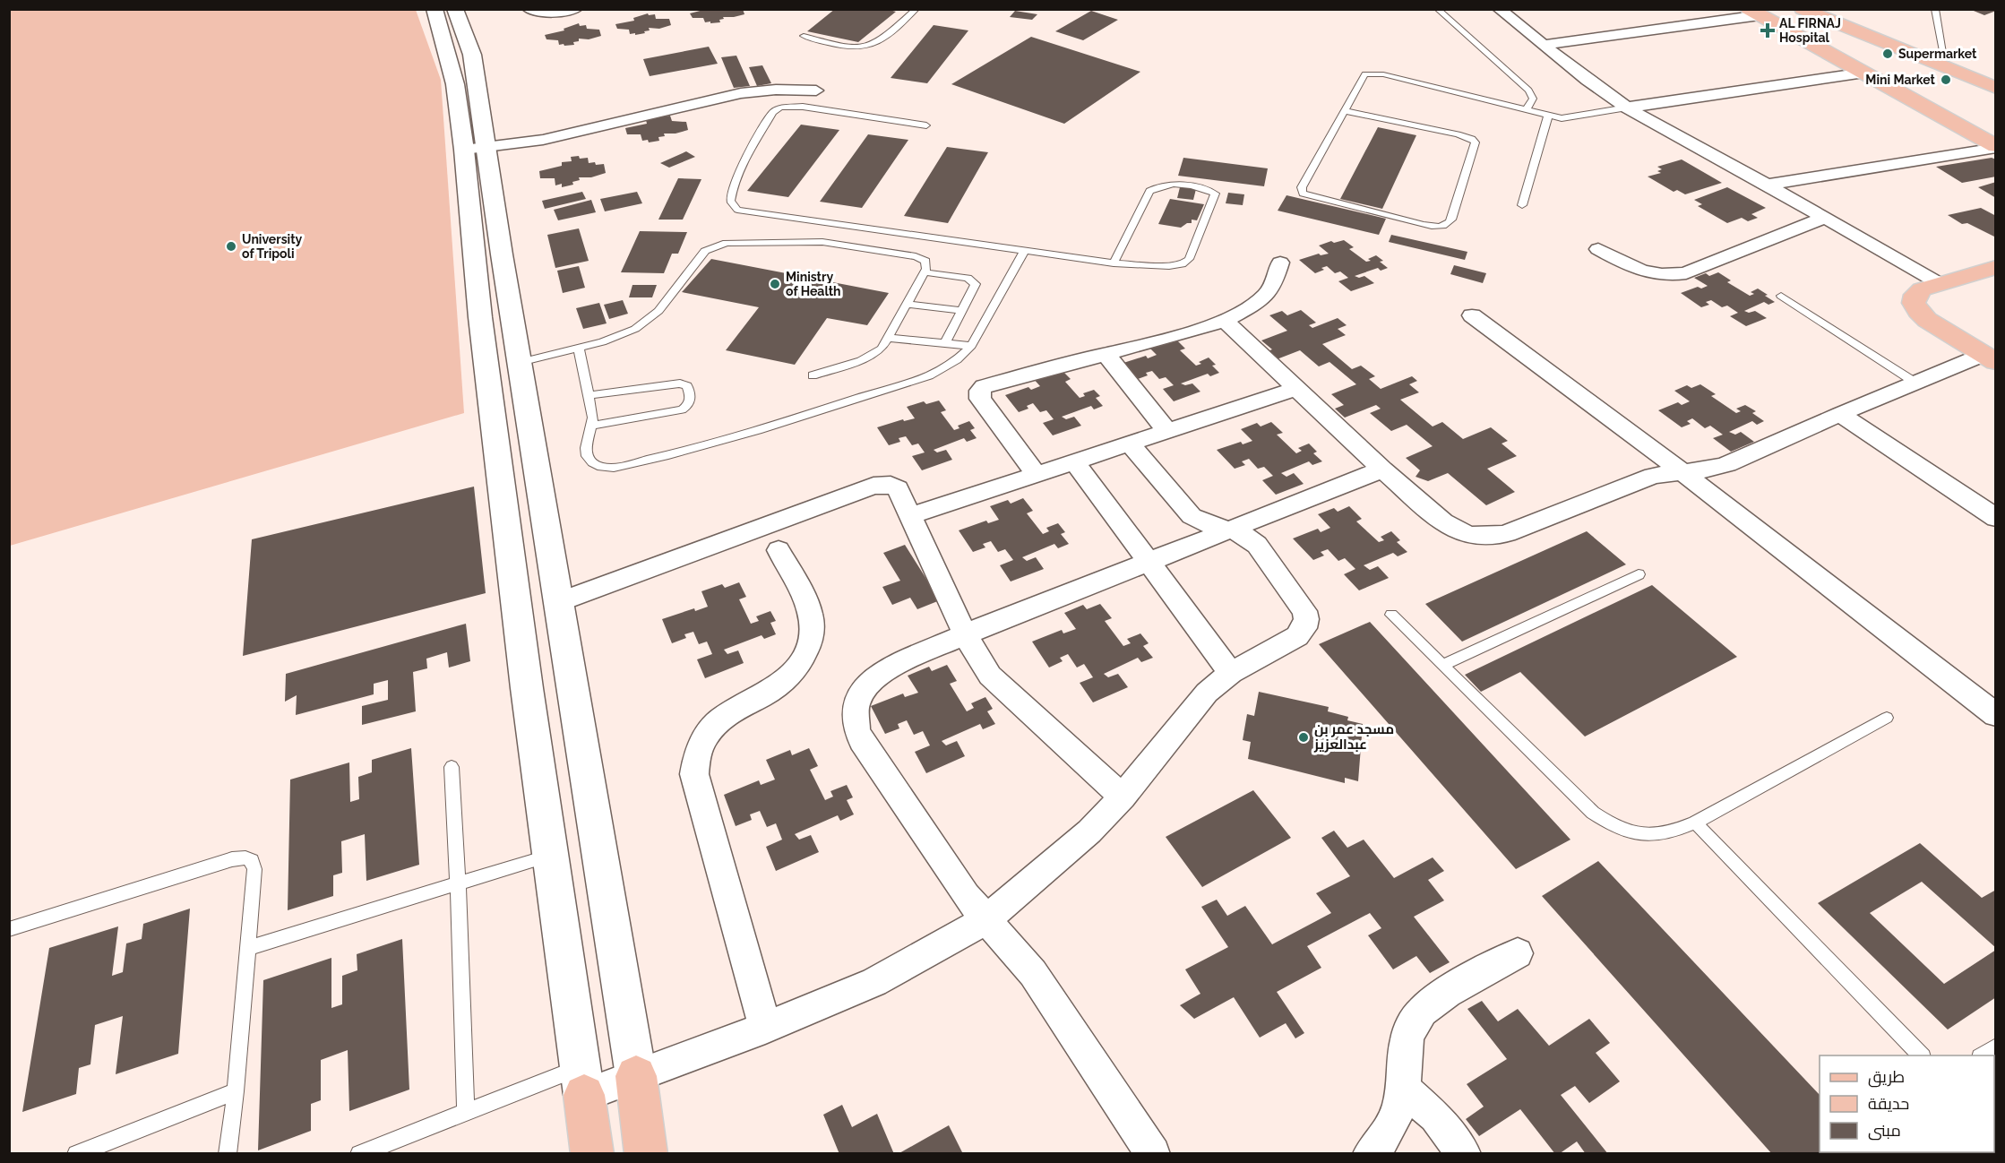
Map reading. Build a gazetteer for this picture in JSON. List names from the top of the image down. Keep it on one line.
{"places":{"health":["AL FIRNAJ Hospital"],"other":["Supermarket","Mini Market","University of Tripoli","Ministry of Health","مسجد عمر بن عبدالعزيز"]},"legend":["طريق","حديقة","مبنى"]}
